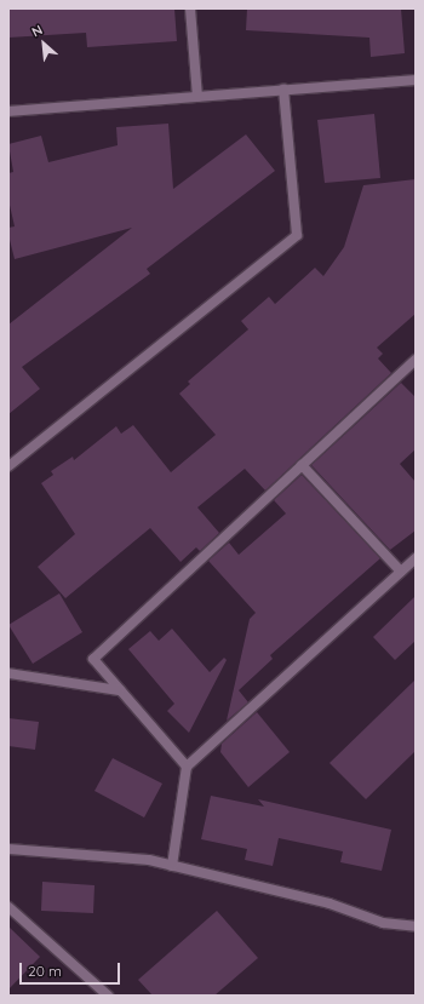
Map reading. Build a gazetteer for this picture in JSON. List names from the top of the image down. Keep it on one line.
{"scale_bar":"20 m","north":"top left"}
